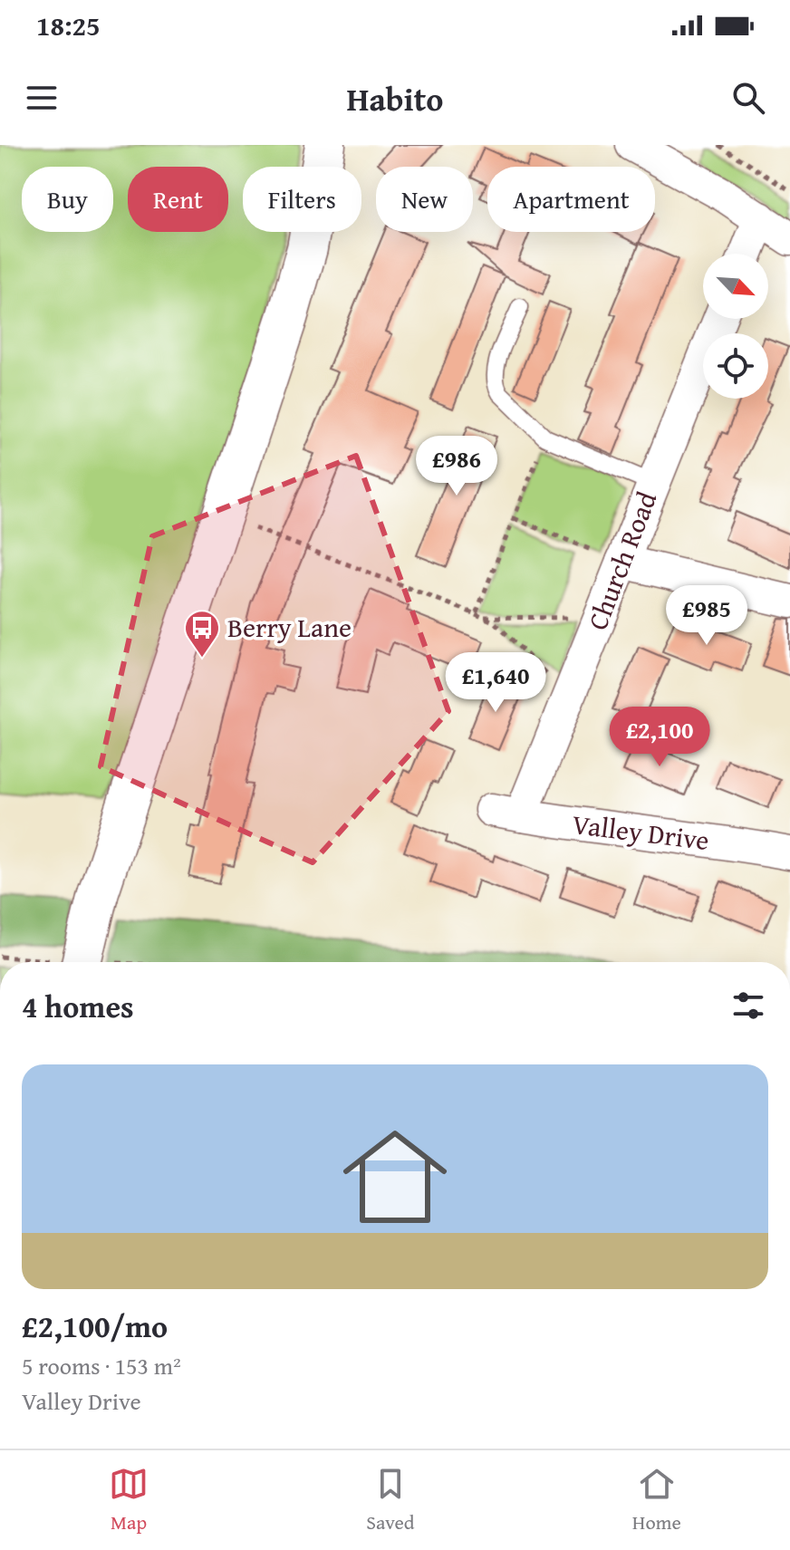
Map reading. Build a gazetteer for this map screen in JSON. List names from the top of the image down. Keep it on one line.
{"streets":{"street":["Church Road","Valley Drive"]},"crossings":[["Church Road","Valley Drive"]],"places":{"bus stop":["Berry Lane"]},"north":"bottom right","page":{"status":"18:25","header":"Habito","chip":["Buy","Rent","Filters","New","Apartment"],"price":["£986","£985","£1,640","£2,100"],"heading":"4 homes","list":[{"name":"£2,100/mo","note":"5 rooms · 153 m² · Valley Drive"}],"tabs":["Map","Saved","Home"]}}
